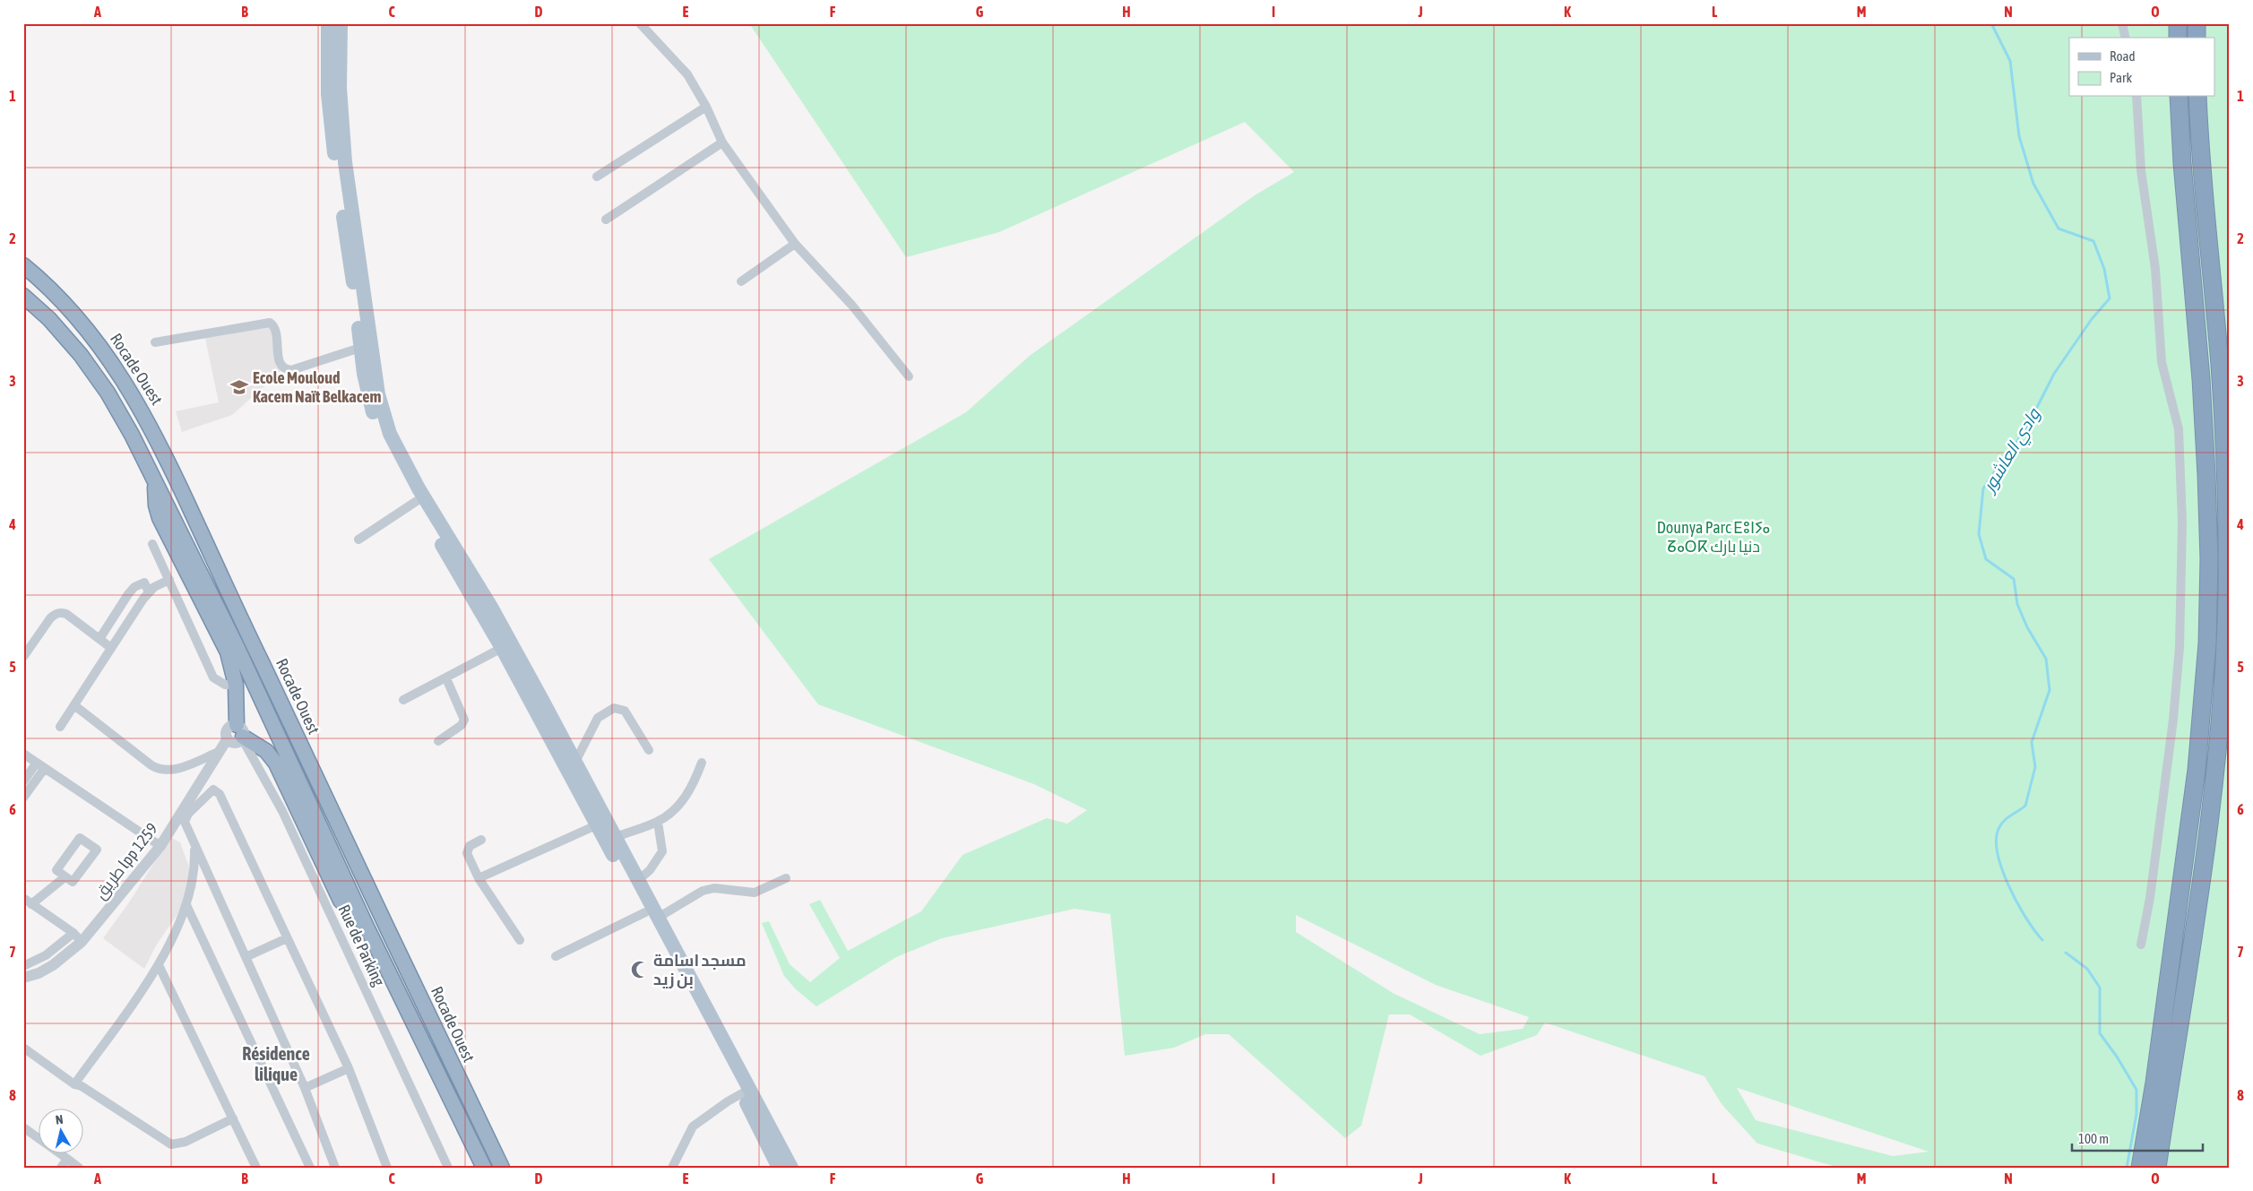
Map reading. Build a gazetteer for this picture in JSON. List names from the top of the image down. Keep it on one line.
{"streets":{"highway":["Rocade Ouest"],"street":["طريق lpp 1259","Rue de Parking"]},"crossings":[["طريق lpp 1259","Rue de Parking"]],"districts":["Résidence lilique"],"water":["وادي العاشور"],"parks":["Dounya Parc ⴹⵓⵏⵢⴰ ⵒⴰⵔⴽ دنيا بارك"],"places":{"school or university":["Ecole Mouloud Kacem Naït Belkacem"],"mosque":["مسجد اسامة بن زيد"]},"legend":["Road","Park"],"scale_bar":"100 m","north":"top","grid":{"columns":["A","B","C","D","E","F","G","H","I","J","K","L","M","N","O"],"rows":["1","2","3","4","5","6","7","8"]}}
